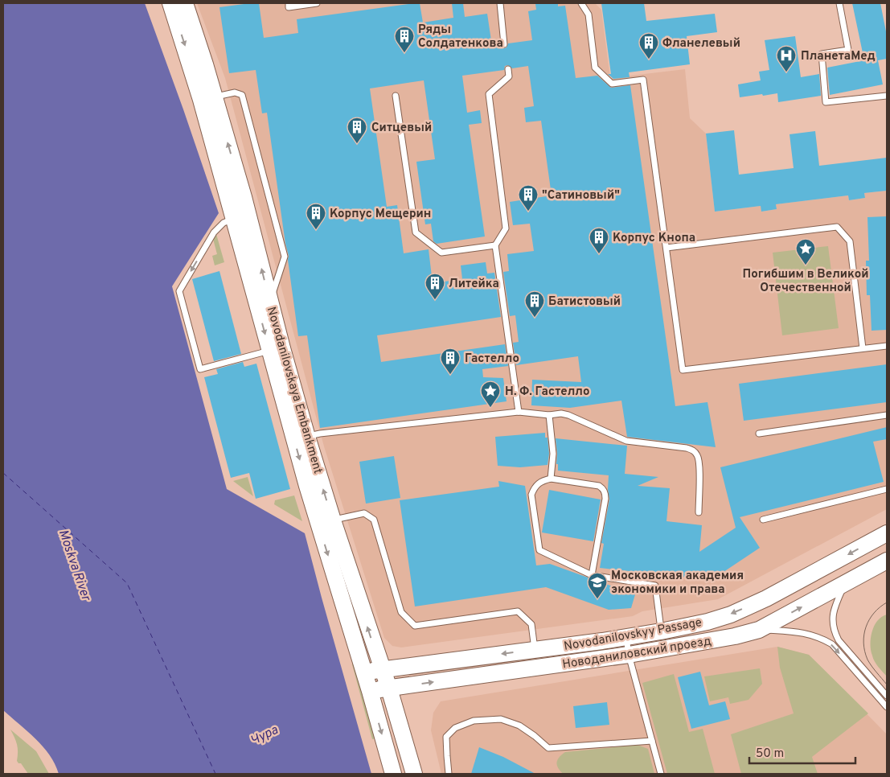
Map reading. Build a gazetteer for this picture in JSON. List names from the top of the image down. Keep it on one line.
{"streets":{"main road":["Novodanilovskaya Embankment","Novodanilovskyy Passage","Новоданиловский проезд"]},"crossings":[["Novodanilovskaya Embankment","Novodanilovskyy Passage"],["Novodanilovskaya Embankment","Новоданиловский проезд"]],"one_way":["Novodanilovskyy Passage","Новоданиловский проезд"],"water":["Moskva River","Чура"],"places":{"building":["Ряды Солдатенкова","Фланелевый","Ситцевый","\"Сатиновый\"","Корпус Мещерин","Корпус Кнопа","Литейка","Батистовый","Гастелло"],"hospital":["ПланетаМед"],"place":["Погибшим в Великой Отечественной","Н. Ф. Гастелло"],"school or university":["Московская академия экономики и права"]},"scale_bar":"50 m"}
